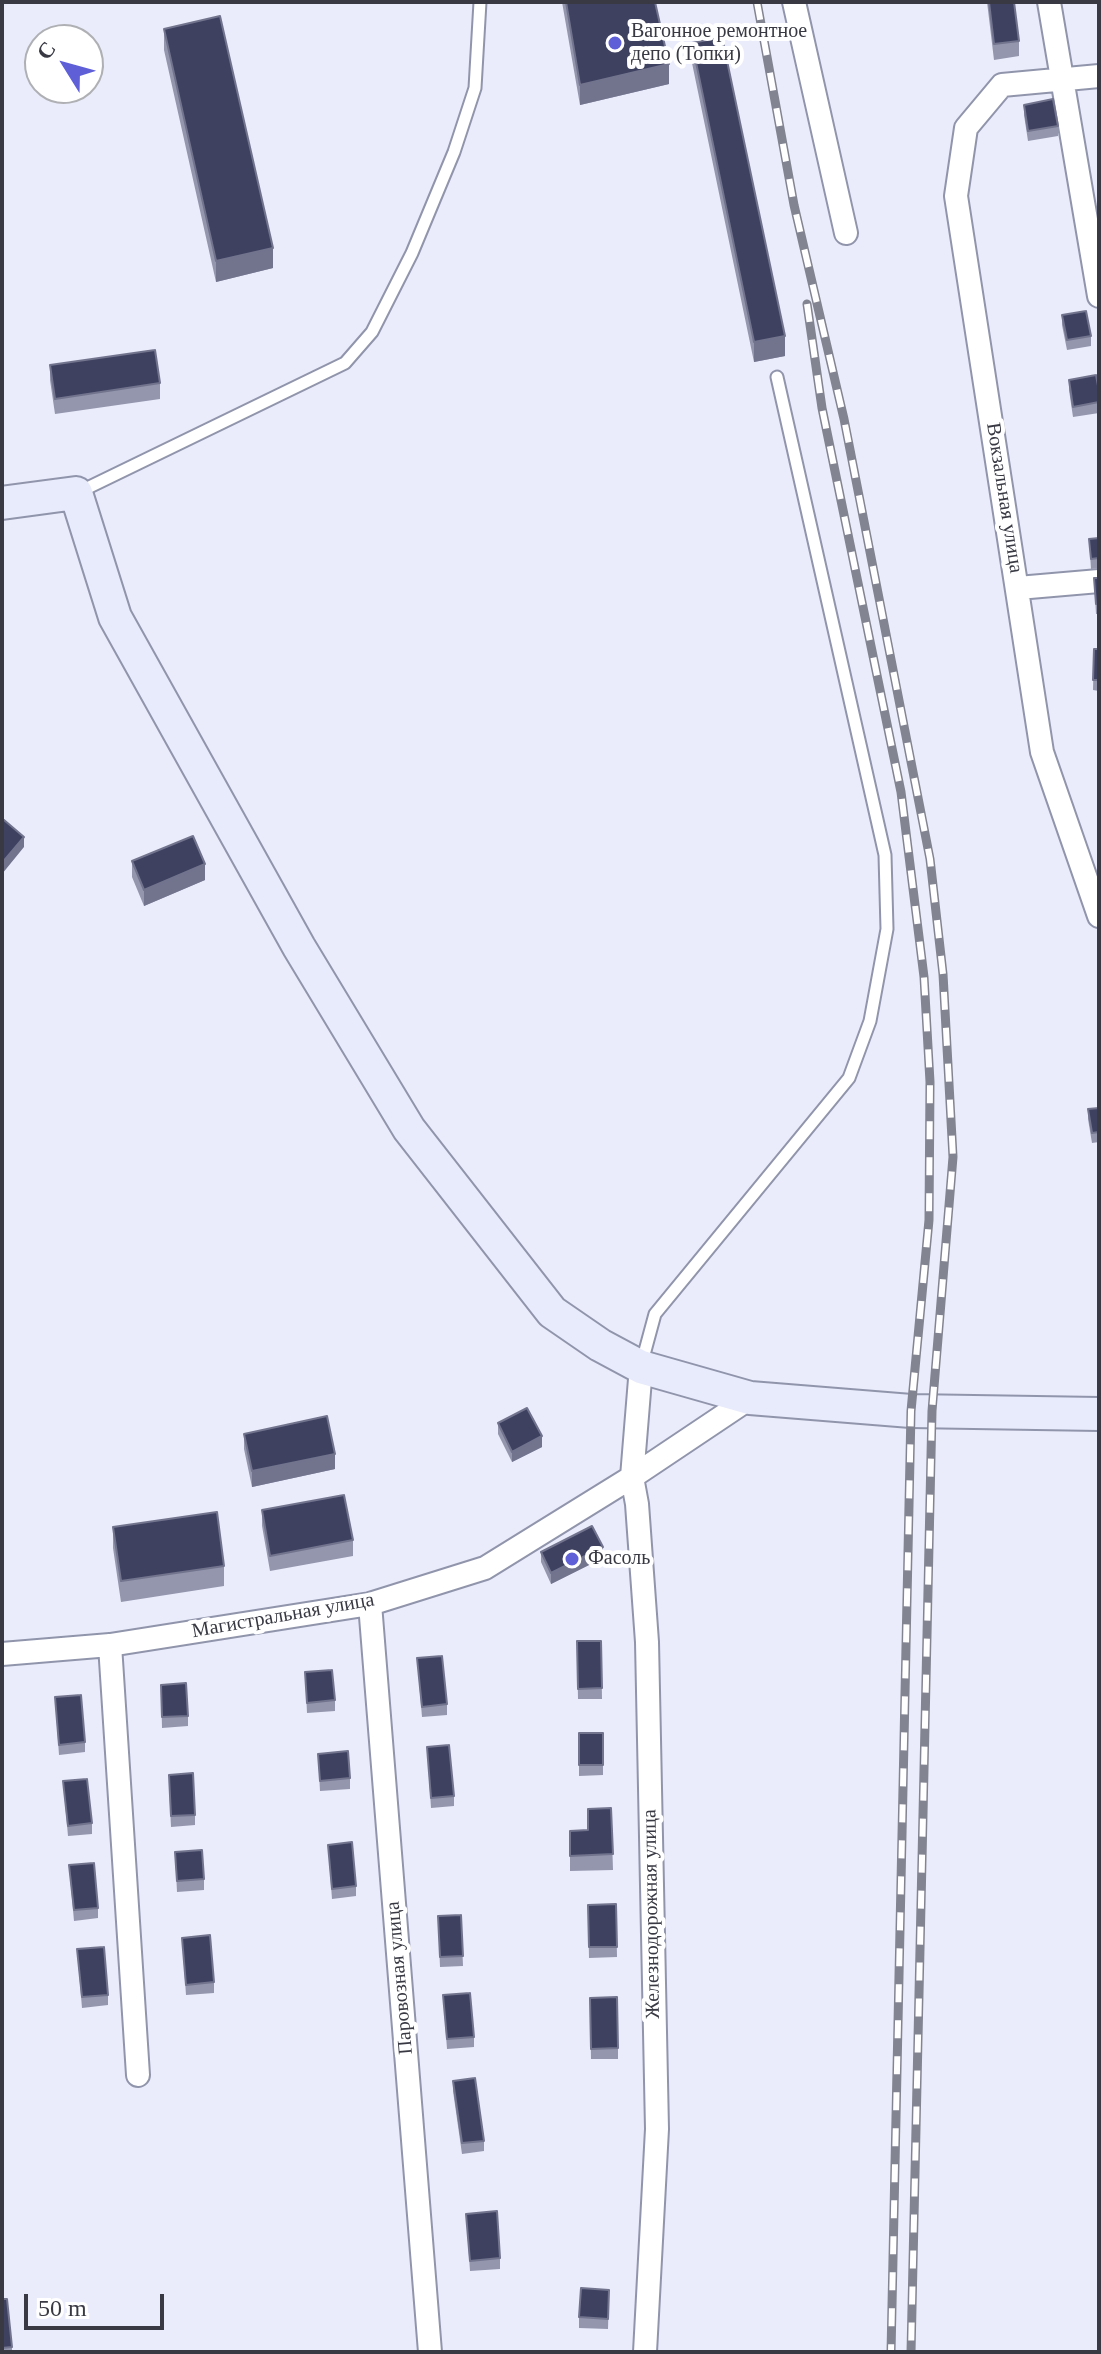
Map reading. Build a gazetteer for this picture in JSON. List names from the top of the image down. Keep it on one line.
{"streets":{"street":["Вокзальная улица","Магистральная улица","Железнодорожная улица","Паровозная улица"]},"crossings":[["Магистральная улица","Железнодорожная улица"],["Магистральная улица","Паровозная улица"]],"places":["Вагонное ремонтное депо (Топки)","Фасоль"],"scale_bar":"50 m","north":"top left"}
